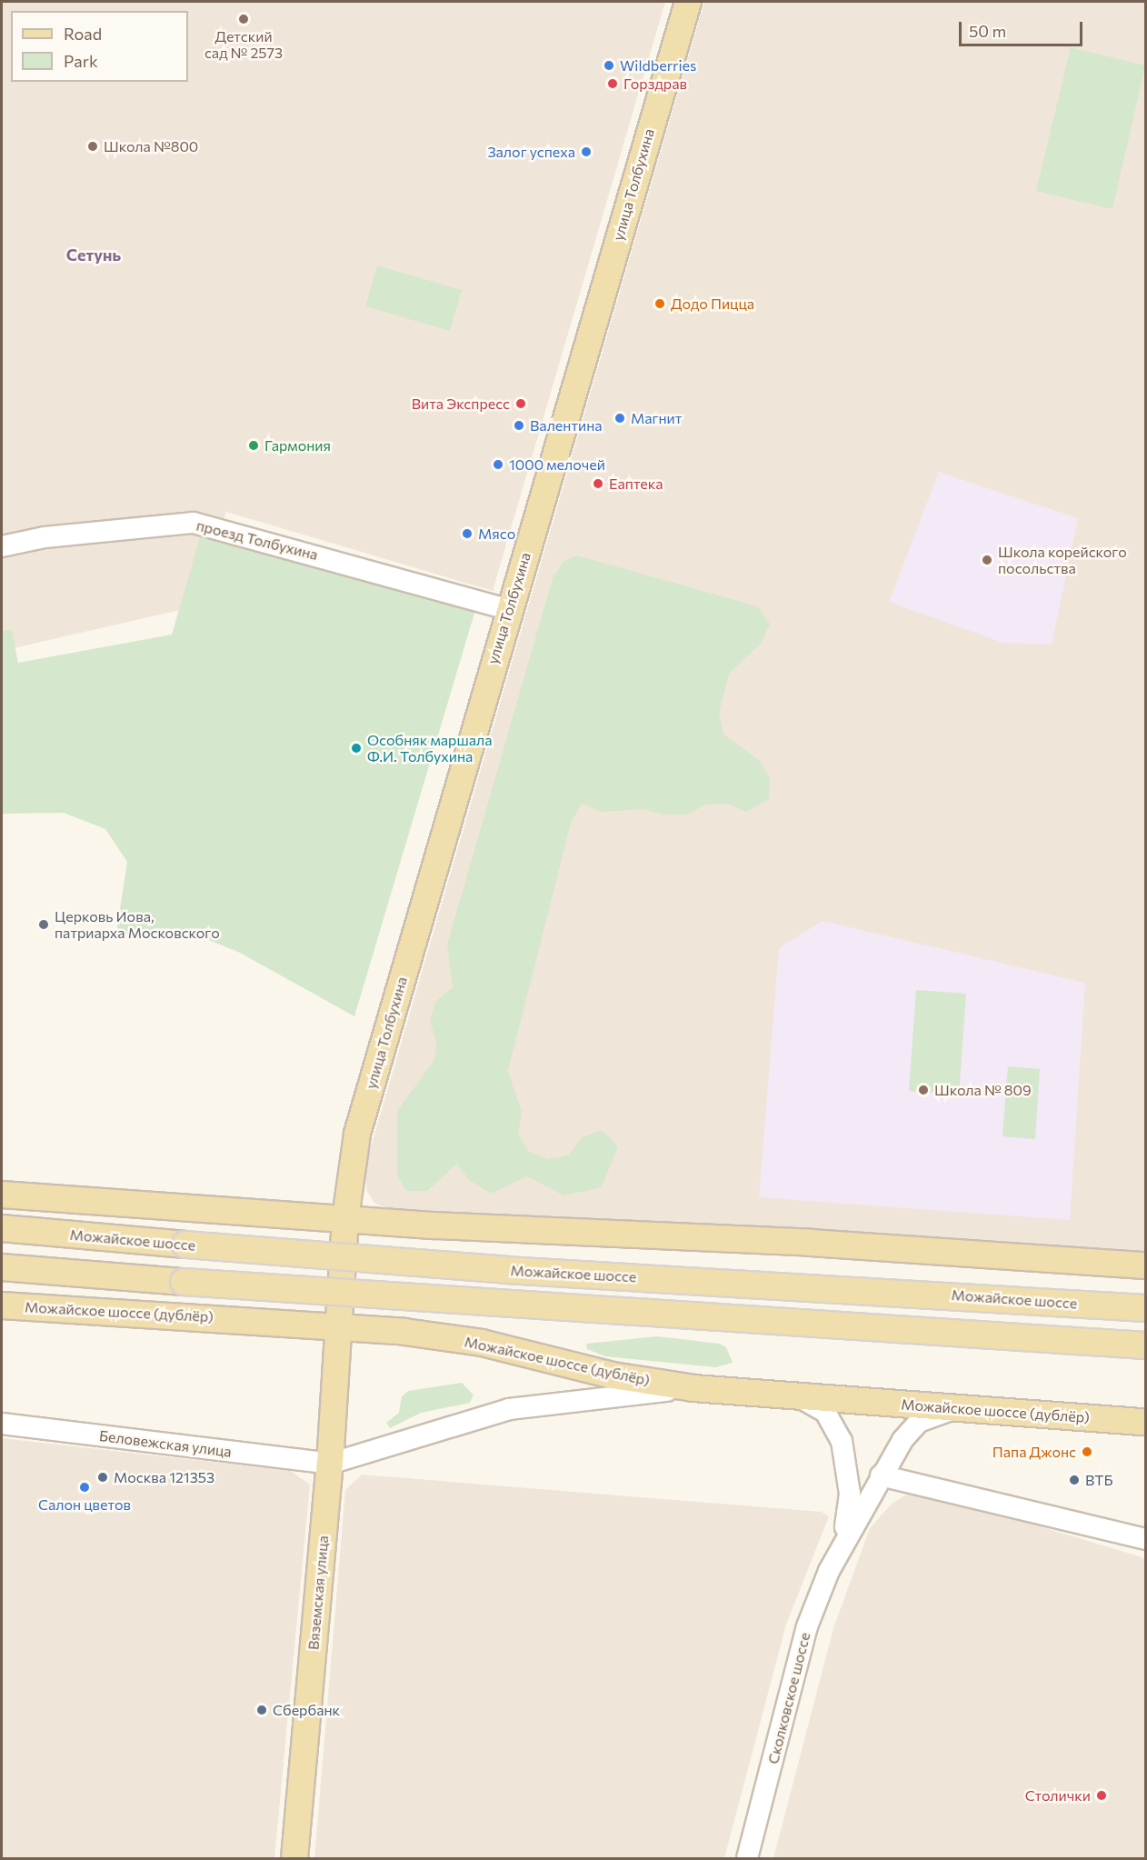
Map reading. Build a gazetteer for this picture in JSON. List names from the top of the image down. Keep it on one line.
{"streets":{"main road":["улица Толбухина","Можайское шоссе","Можайское шоссе (дублёр)","Вяземская улица"],"street":["проезд Толбухина","Беловежская улица","Сколковское шоссе"]},"crossings":[["улица Толбухина","проезд Толбухина"],["улица Толбухина","Можайское шоссе (дублёр)"],["улица Толбухина","Вяземская улица"],["Можайское шоссе (дублёр)","Вяземская улица"],["Можайское шоссе (дублёр)","Сколковское шоссе"],["Беловежская улица","Вяземская улица"]],"districts":["Сетунь"],"places":["Детский сад № 2573","Wildberries","Горздрав","Школа №800","Залог успеха","Додо Пицца","Вита Экспресс","Магнит","Валентина","Гармония","1000 мелочей","Еаптека","Мясо","Школа корейского посольства","Особняк маршала Ф.И. Толбухина","Церковь Иова, патриарха Московского","Школа № 809","Папа Джонс","Москва 121353","ВТБ","Салон цветов","Сбербанк","Столички"],"legend":["Road","Park"],"scale_bar":"50 m"}
